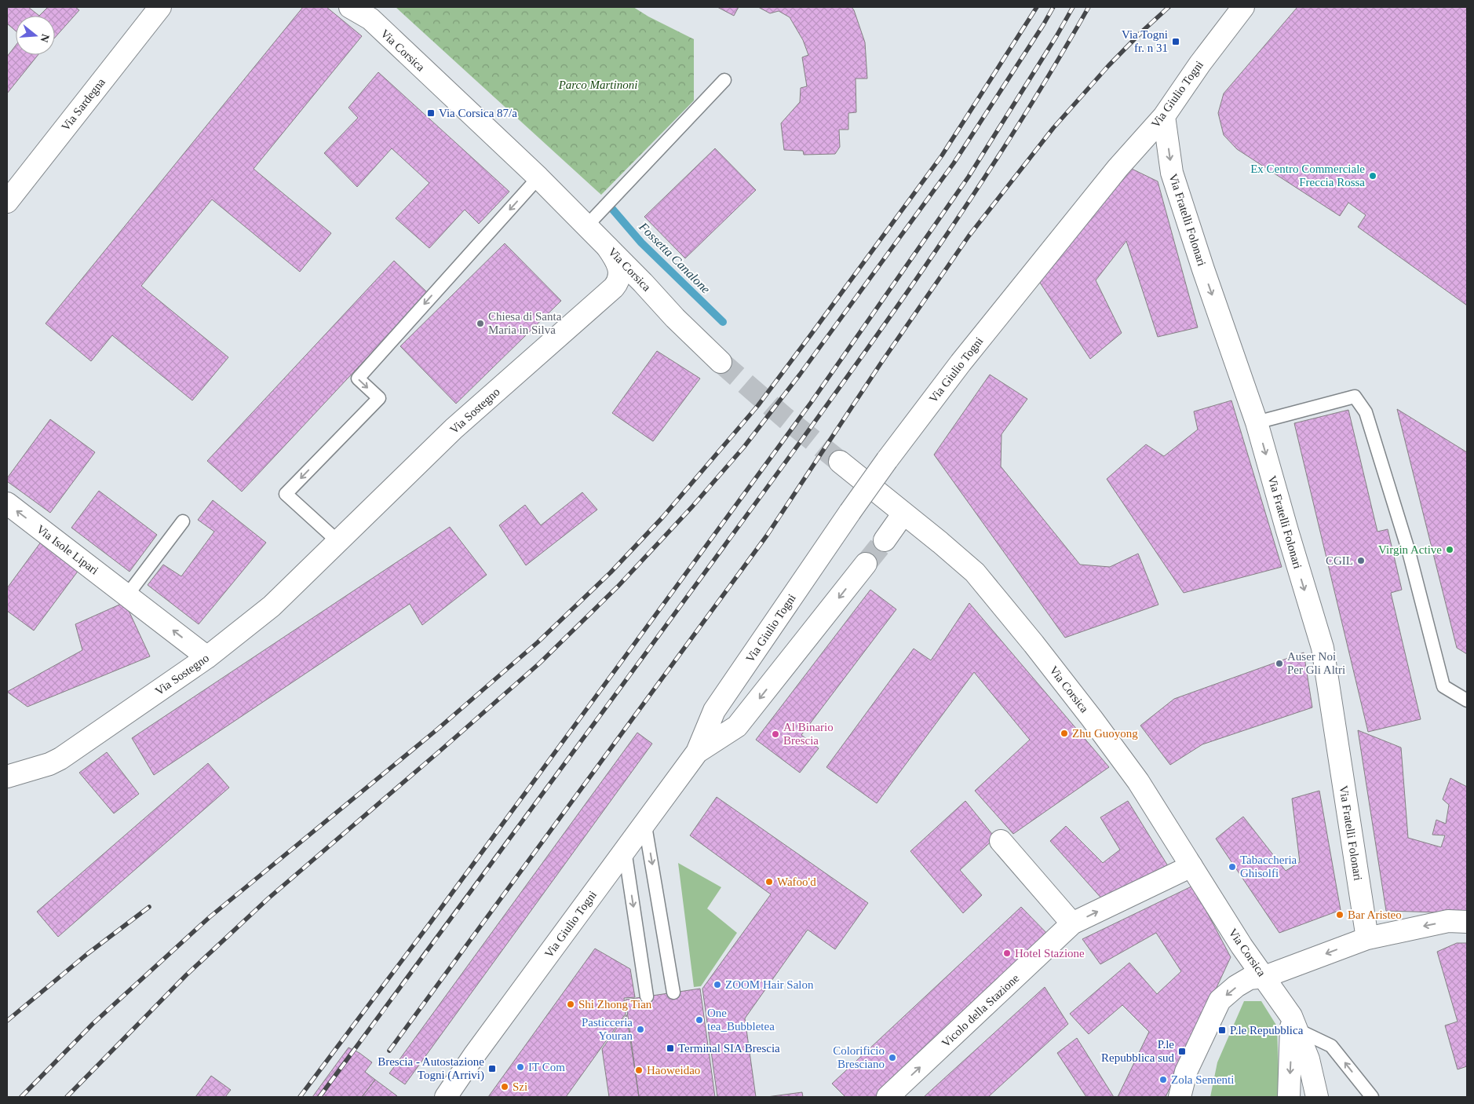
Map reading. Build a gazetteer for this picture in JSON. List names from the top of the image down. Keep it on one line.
{"streets":{"street":["Via Corsica","Via Giulio Togni","Via Sardegna","Via Fratelli Folonari","Via Sostegno","Via Isole Lipari","Vicolo della Stazione"]},"crossings":[["Via Corsica","Vicolo della Stazione"],["Via Giulio Togni","Via Fratelli Folonari"],["Via Sostegno","Via Isole Lipari"]],"one_way":["Via Fratelli Folonari","Via Isole Lipari","Vicolo della Stazione"],"water":["Fossetta Canalone"],"parks":["Parco Martinoni"],"places":{"transit":["Via Togni fr. n 31","Via Corsica 87/a","P.le Repubblica","Terminal SIA Brescia","P.le Repubblica sud","Brescia - Autostazione Togni (Arrivi)"],"other":["Ex Centro Commerciale Freccia Rossa","Chiesa di Santa Maria in Silva","Virgin Active","CGIL","Auser Noi Per Gli Altri","Zhu Guoyong","Al Binario Brescia","Tabaccheria Ghisolfi","Wafoo'd","Bar Aristeo","Hotel Stazione","ZOOM Hair Salon","Shi Zhong Tian","One tea_Bubbletea","Pasticceria Youran","Colorificio Bresciano","IT Com","Haoweidao","Zola Sementi","Szi"]},"north":"right"}
